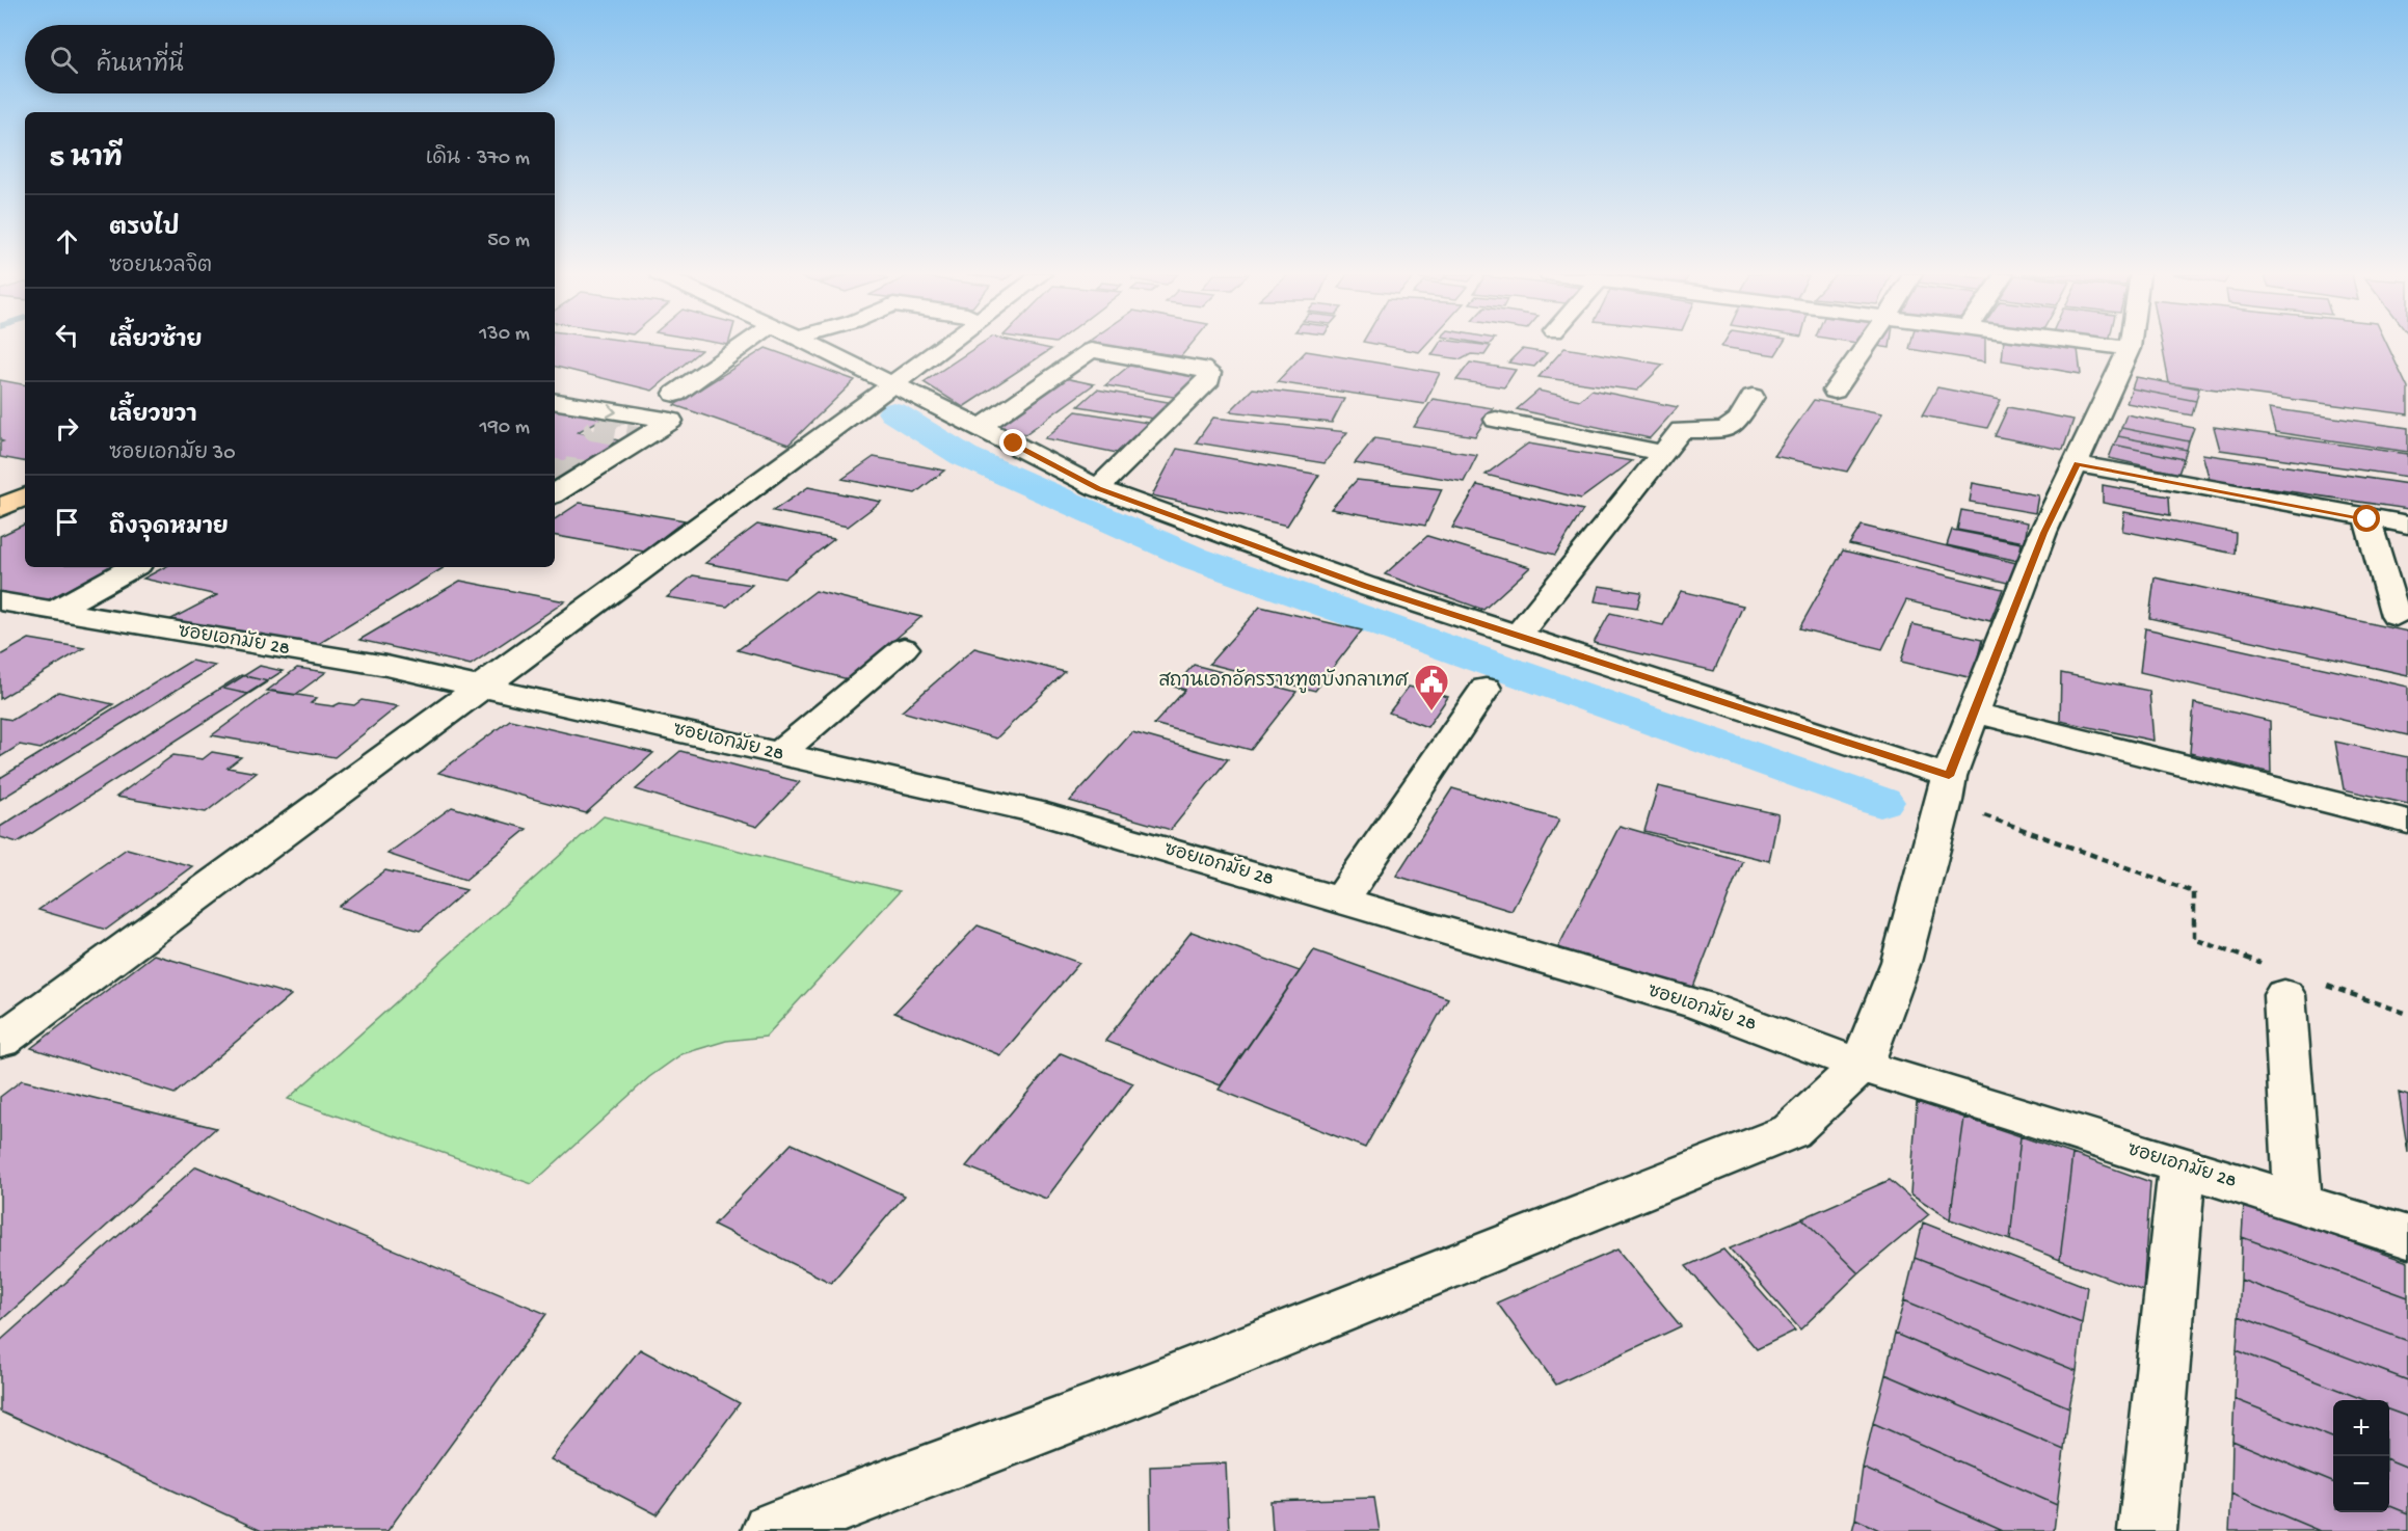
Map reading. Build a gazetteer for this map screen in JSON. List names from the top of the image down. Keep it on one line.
{"streets":{"street":["ซอยเอกมัย 28"]},"places":{"public building":["สถานเอกอัครราชทูตบังกลาเทศ"]},"page":{"search":"ค้นหาที่นี่","heading":["5 นาที","เดิน · 370 m"],"list":[["ตรงไป","ซอยนวลจิต","50 m"],["เลี้ยวซ้าย","130 m"],["เลี้ยวขวา","ซอยเอกมัย 30","190 m"],"ถึงจุดหมาย"],"map_buttons":["+","−"]}}
